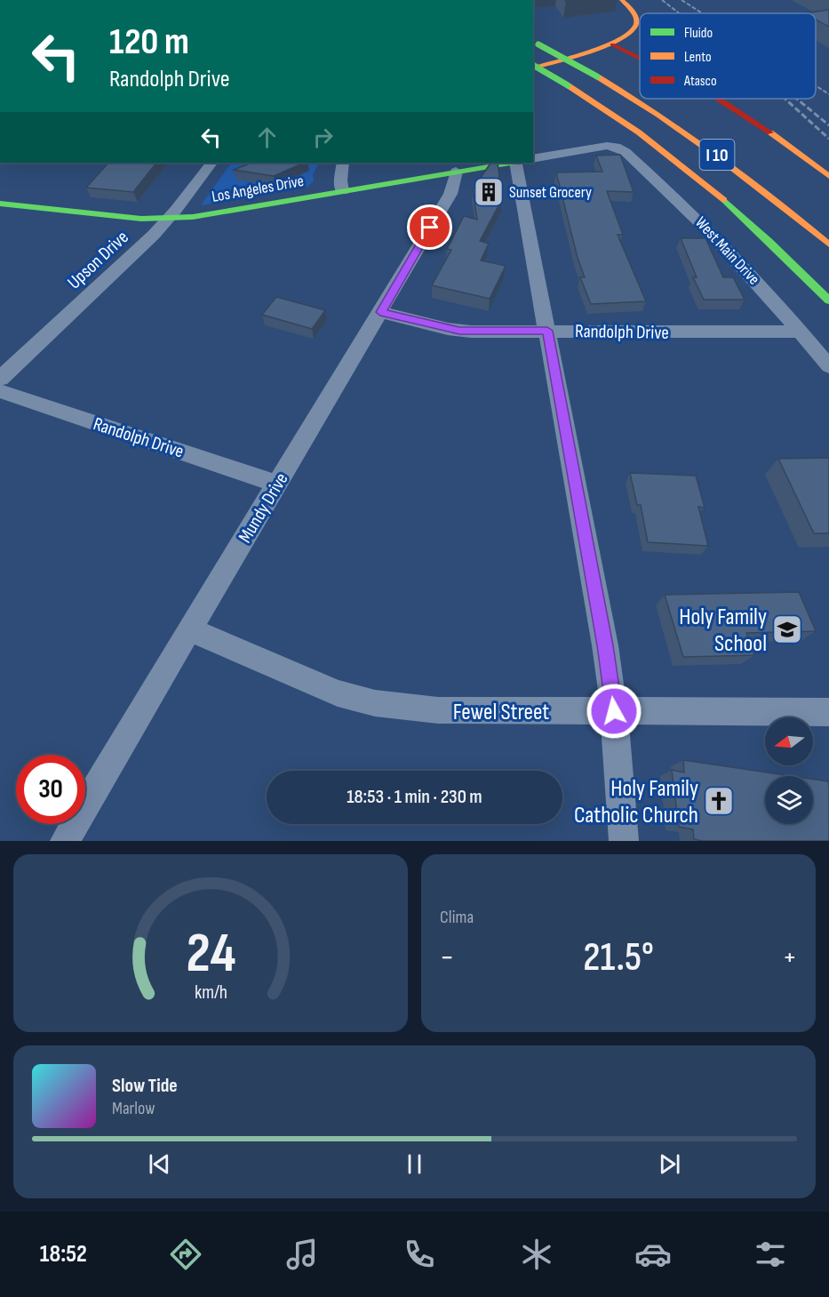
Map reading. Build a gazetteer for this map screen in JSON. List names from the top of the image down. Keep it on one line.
{"streets":{"main road":["I 10","Los Angeles Drive"],"street":["West Main Drive","Upson Drive","Randolph Drive","Mundy Drive","Fewel Street"]},"crossings":[["Los Angeles Drive","Upson Drive"],["Los Angeles Drive","Mundy Drive"],["West Main Drive","Randolph Drive"],["Randolph Drive","Mundy Drive"],["Mundy Drive","Fewel Street"]],"places":{"building":["Sunset Grocery"],"school or university":["Holy Family School"],"church":["Holy Family Catholic Church"]},"legend":["Fluido","Lento","Atasco"],"north":"left","page":{"turn":["120 m","Randolph Drive"],"limit":"30","trip":"18:53 · 1 min · 230 m","tile":"Clima","heat":["−","21.5°","+"],"song":["Slow Tide","Marlow"],"tabs":"18:52","gauge":["24","km/h"]}}
